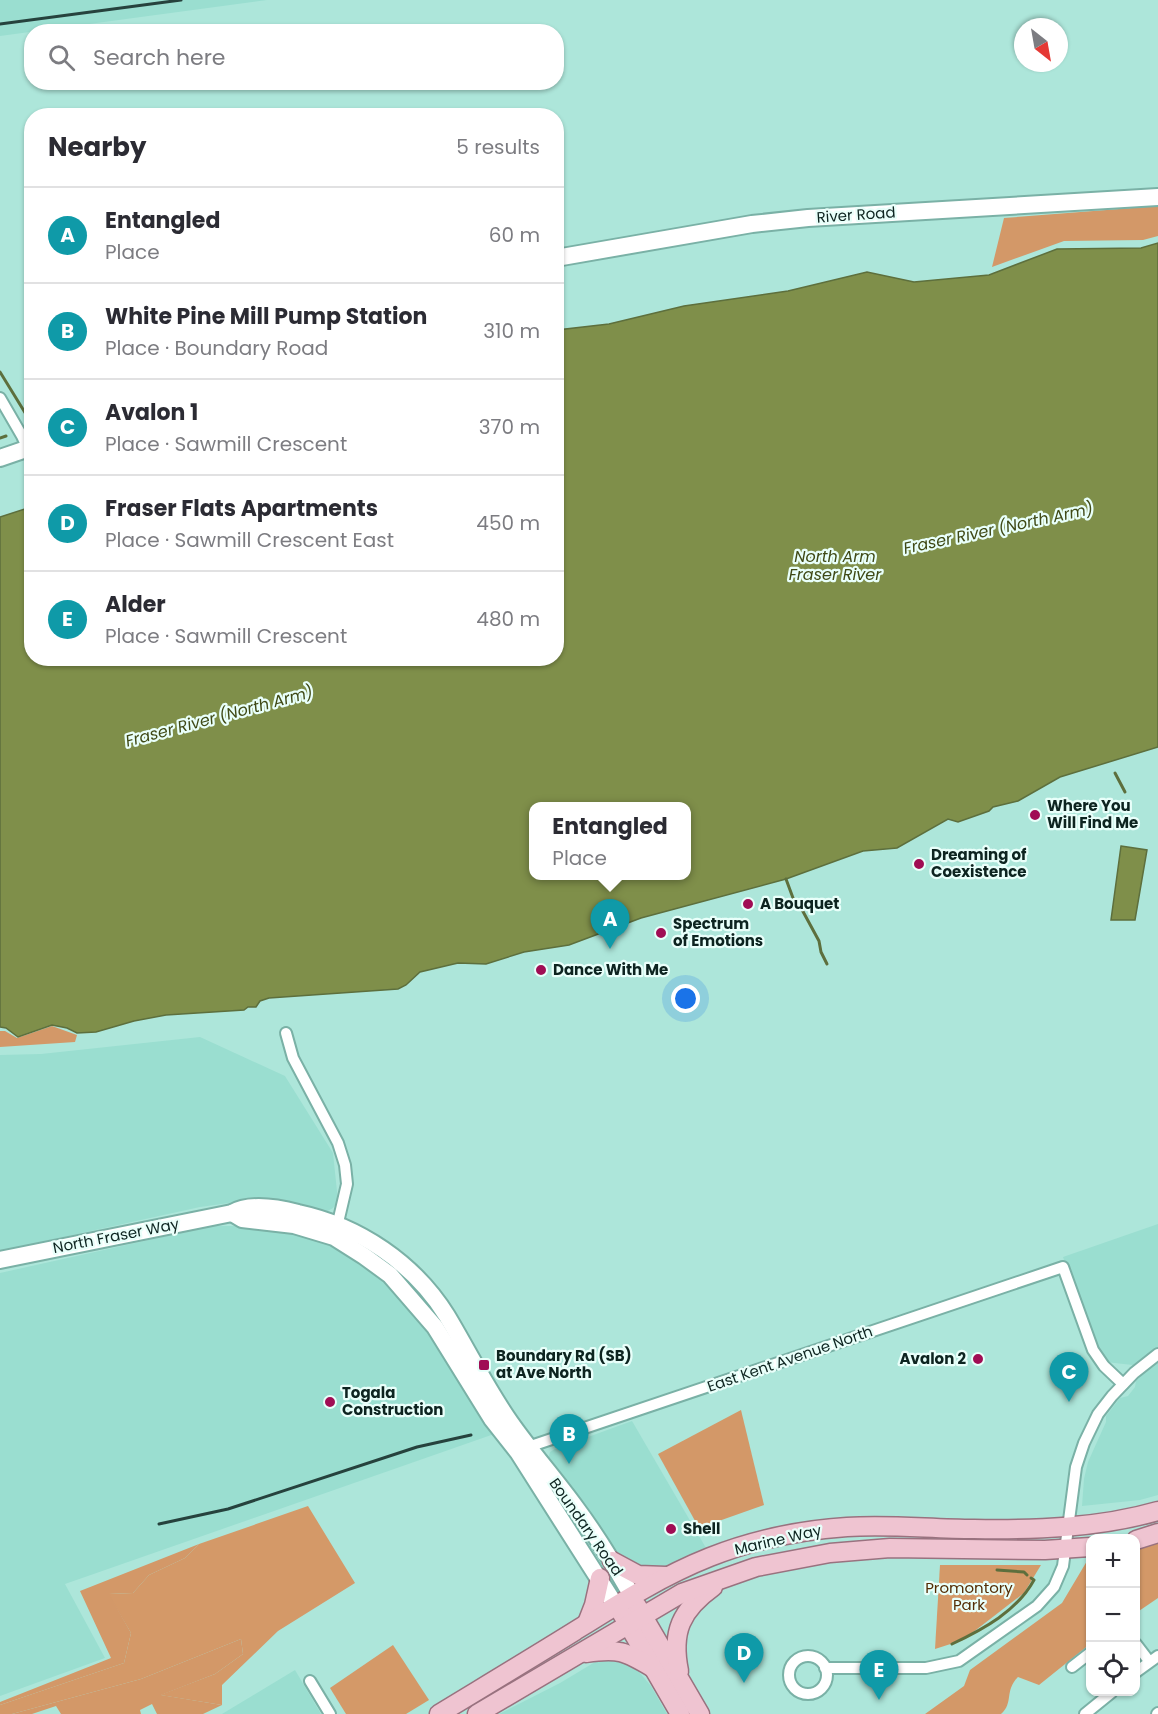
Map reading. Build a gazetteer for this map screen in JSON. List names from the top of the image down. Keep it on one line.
{"streets":{"main road":["Boundary Road","Marine Way"],"street":["River Road","North Fraser Way","East Kent Avenue North"]},"crossings":[["North Fraser Way","Boundary Road"],["East Kent Avenue North","Boundary Road"],["Boundary Road","Marine Way"]],"water":["Fraser River (North Arm)","North Arm Fraser River"],"parks":["Promontory Park"],"places":{"other":["Where You Will Find Me","Dreaming of Coexistence","A Bouquet","Spectrum of Emotions","Dance With Me","Avalon 2","Togala Construction","Shell"],"transit":["Boundary Rd (SB) at Ave North"]},"north":"bottom right","page":{"search":"Search here","heading":["Nearby","5 results"],"list":[{"mark":"A","name":"Entangled","note":"Place","value":"60 m"},{"mark":"B","name":"White Pine Mill Pump Station","note":"Place · Boundary Road","value":"310 m"},{"mark":"C","name":"Avalon 1","note":"Place · Sawmill Crescent","value":"370 m"},{"mark":"D","name":"Fraser Flats Apartments","note":"Place · Sawmill Crescent East","value":"450 m"},{"mark":"E","name":"Alder","note":"Place · Sawmill Crescent","value":"480 m"}],"popup":["Entangled","Place"],"pins":["A","C","B","D","E"],"map_buttons":["+","−"]}}
